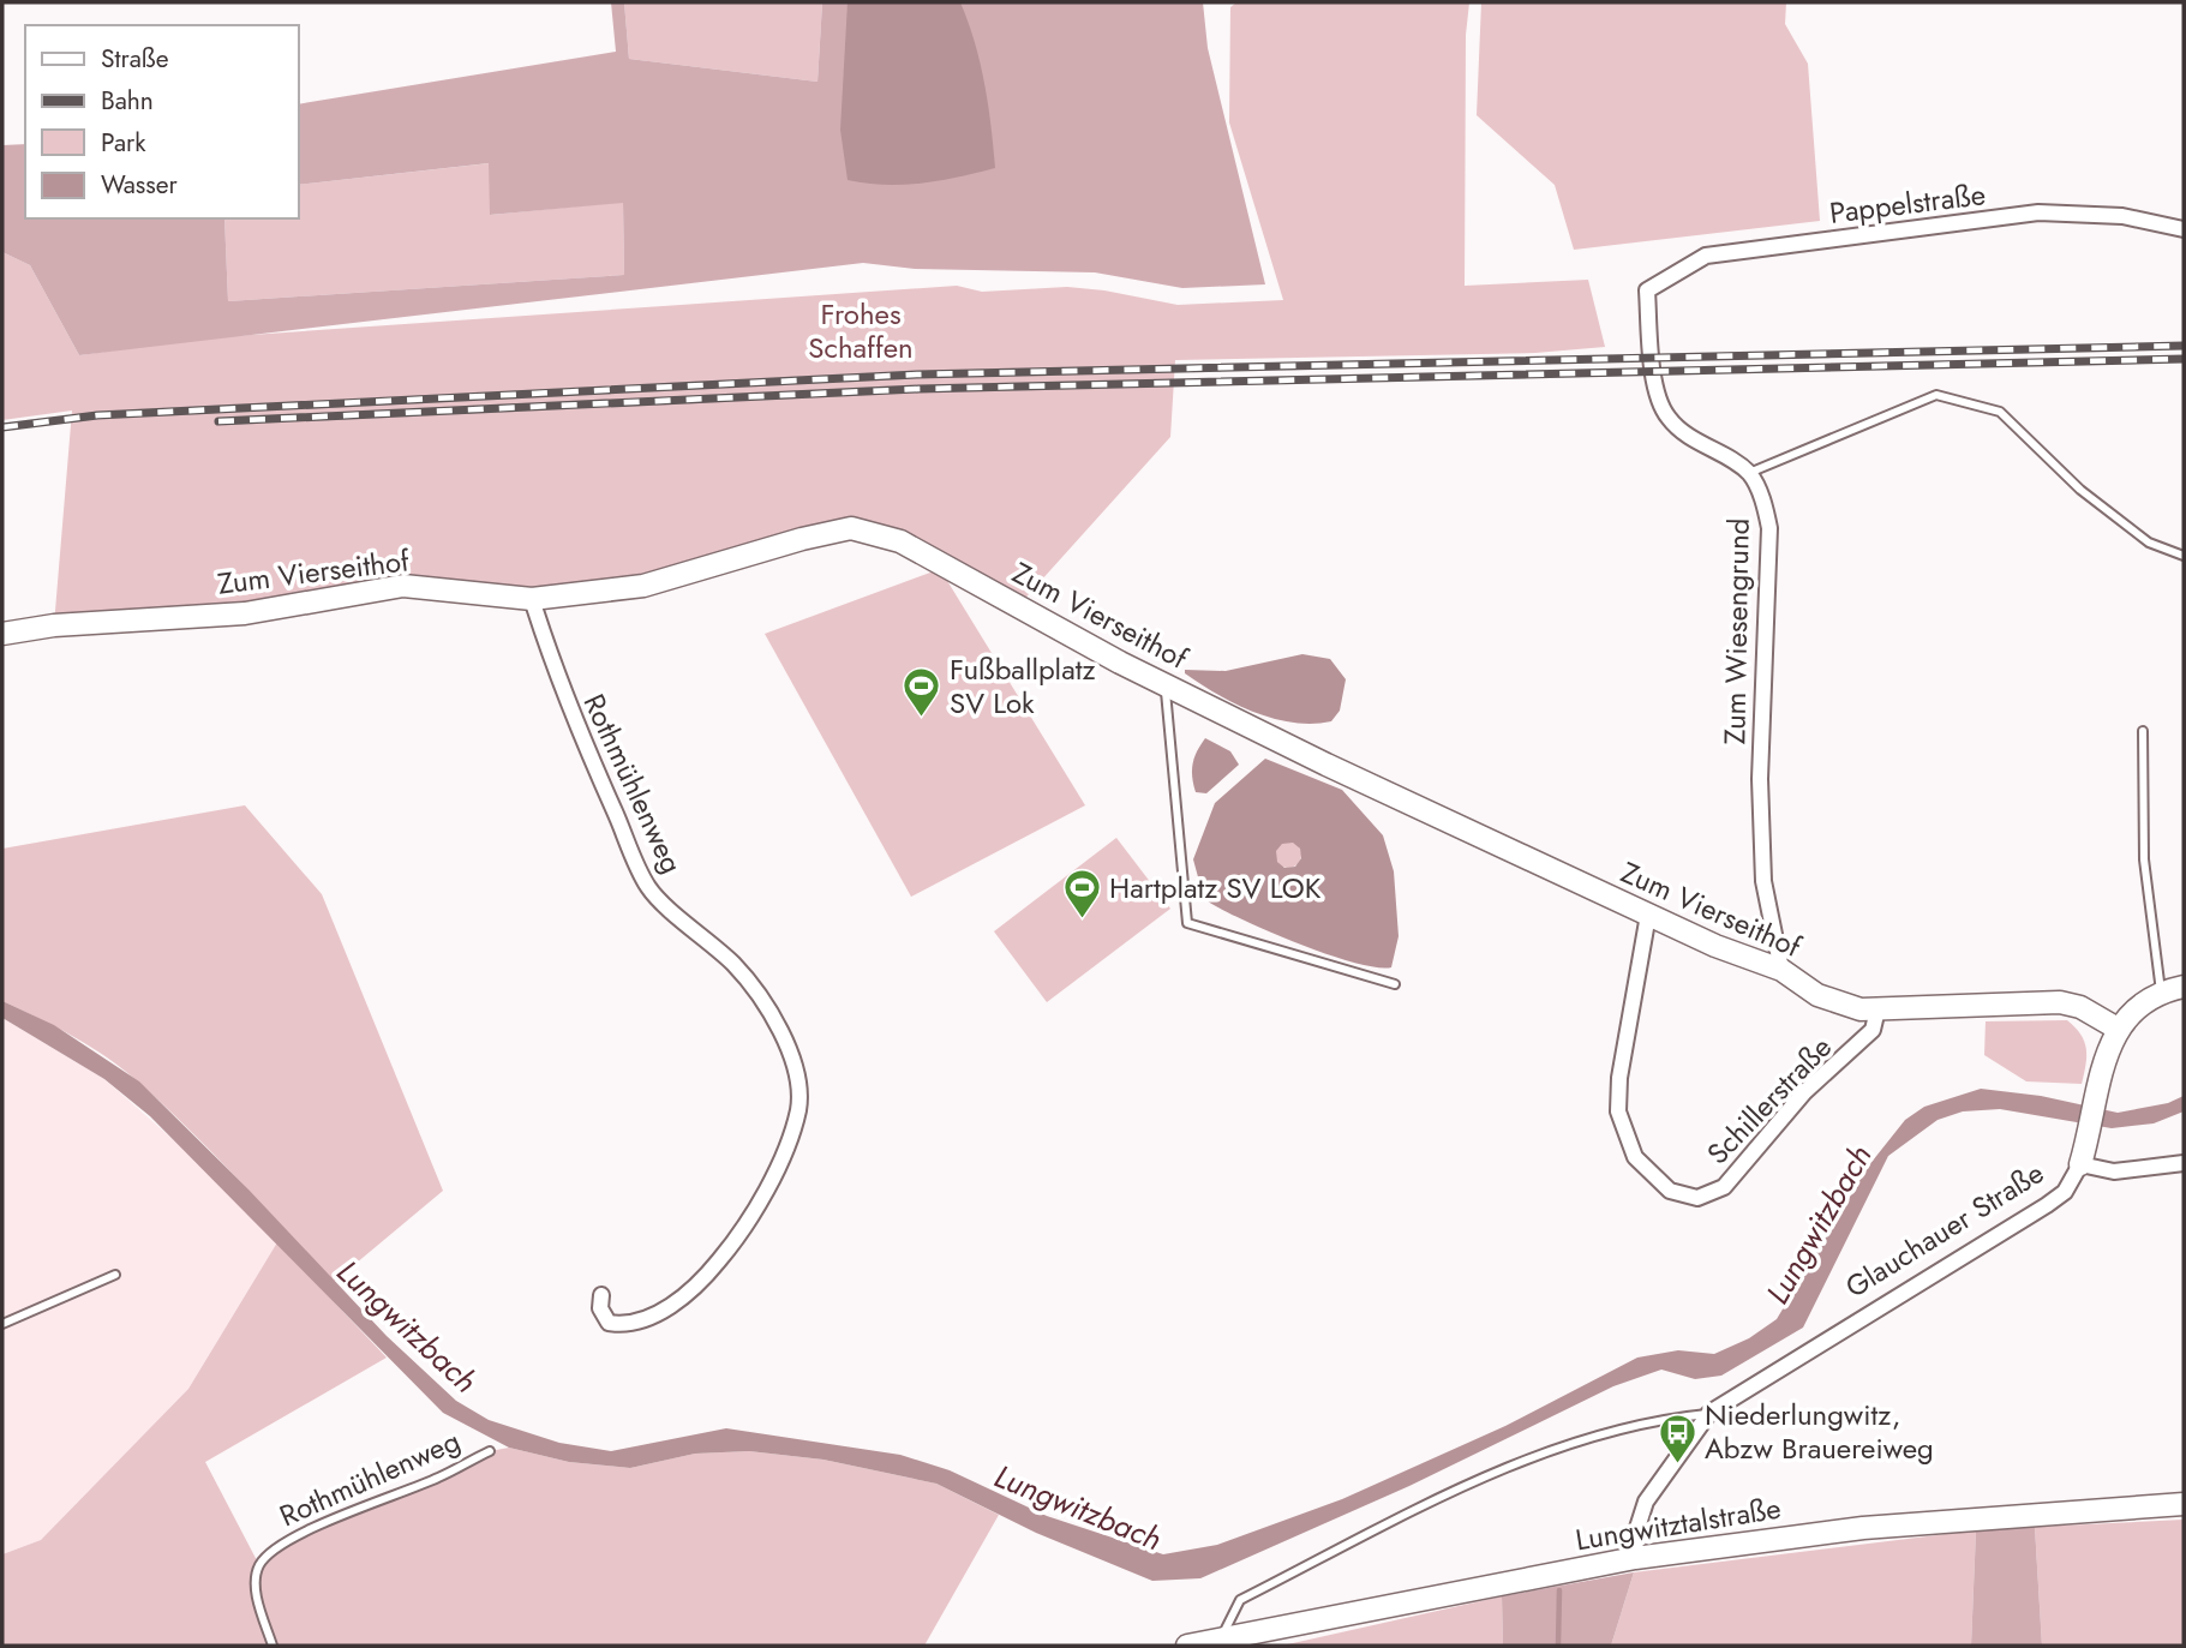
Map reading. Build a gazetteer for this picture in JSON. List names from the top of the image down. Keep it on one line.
{"streets":{"street":["Pappelstraße","Zum Vierseithof","Zum Wiesengrund","Rothmühlenweg","Schillerstraße","Glauchauer Straße","Lungwitztalstraße"]},"crossings":[["Pappelstraße","Zum Wiesengrund"],["Zum Vierseithof","Zum Wiesengrund"],["Zum Vierseithof","Rothmühlenweg"],["Zum Vierseithof","Schillerstraße"],["Zum Vierseithof","Glauchauer Straße"],["Glauchauer Straße","Lungwitztalstraße"]],"water":["Lungwitzbach"],"parks":["Frohes Schaffen"],"places":{"sports":["Fußballplatz SV Lok","Hartplatz SV LOK"],"bus stop":["Niederlungwitz, Abzw Brauereiweg"]},"legend":["Straße","Bahn","Park","Wasser"]}
